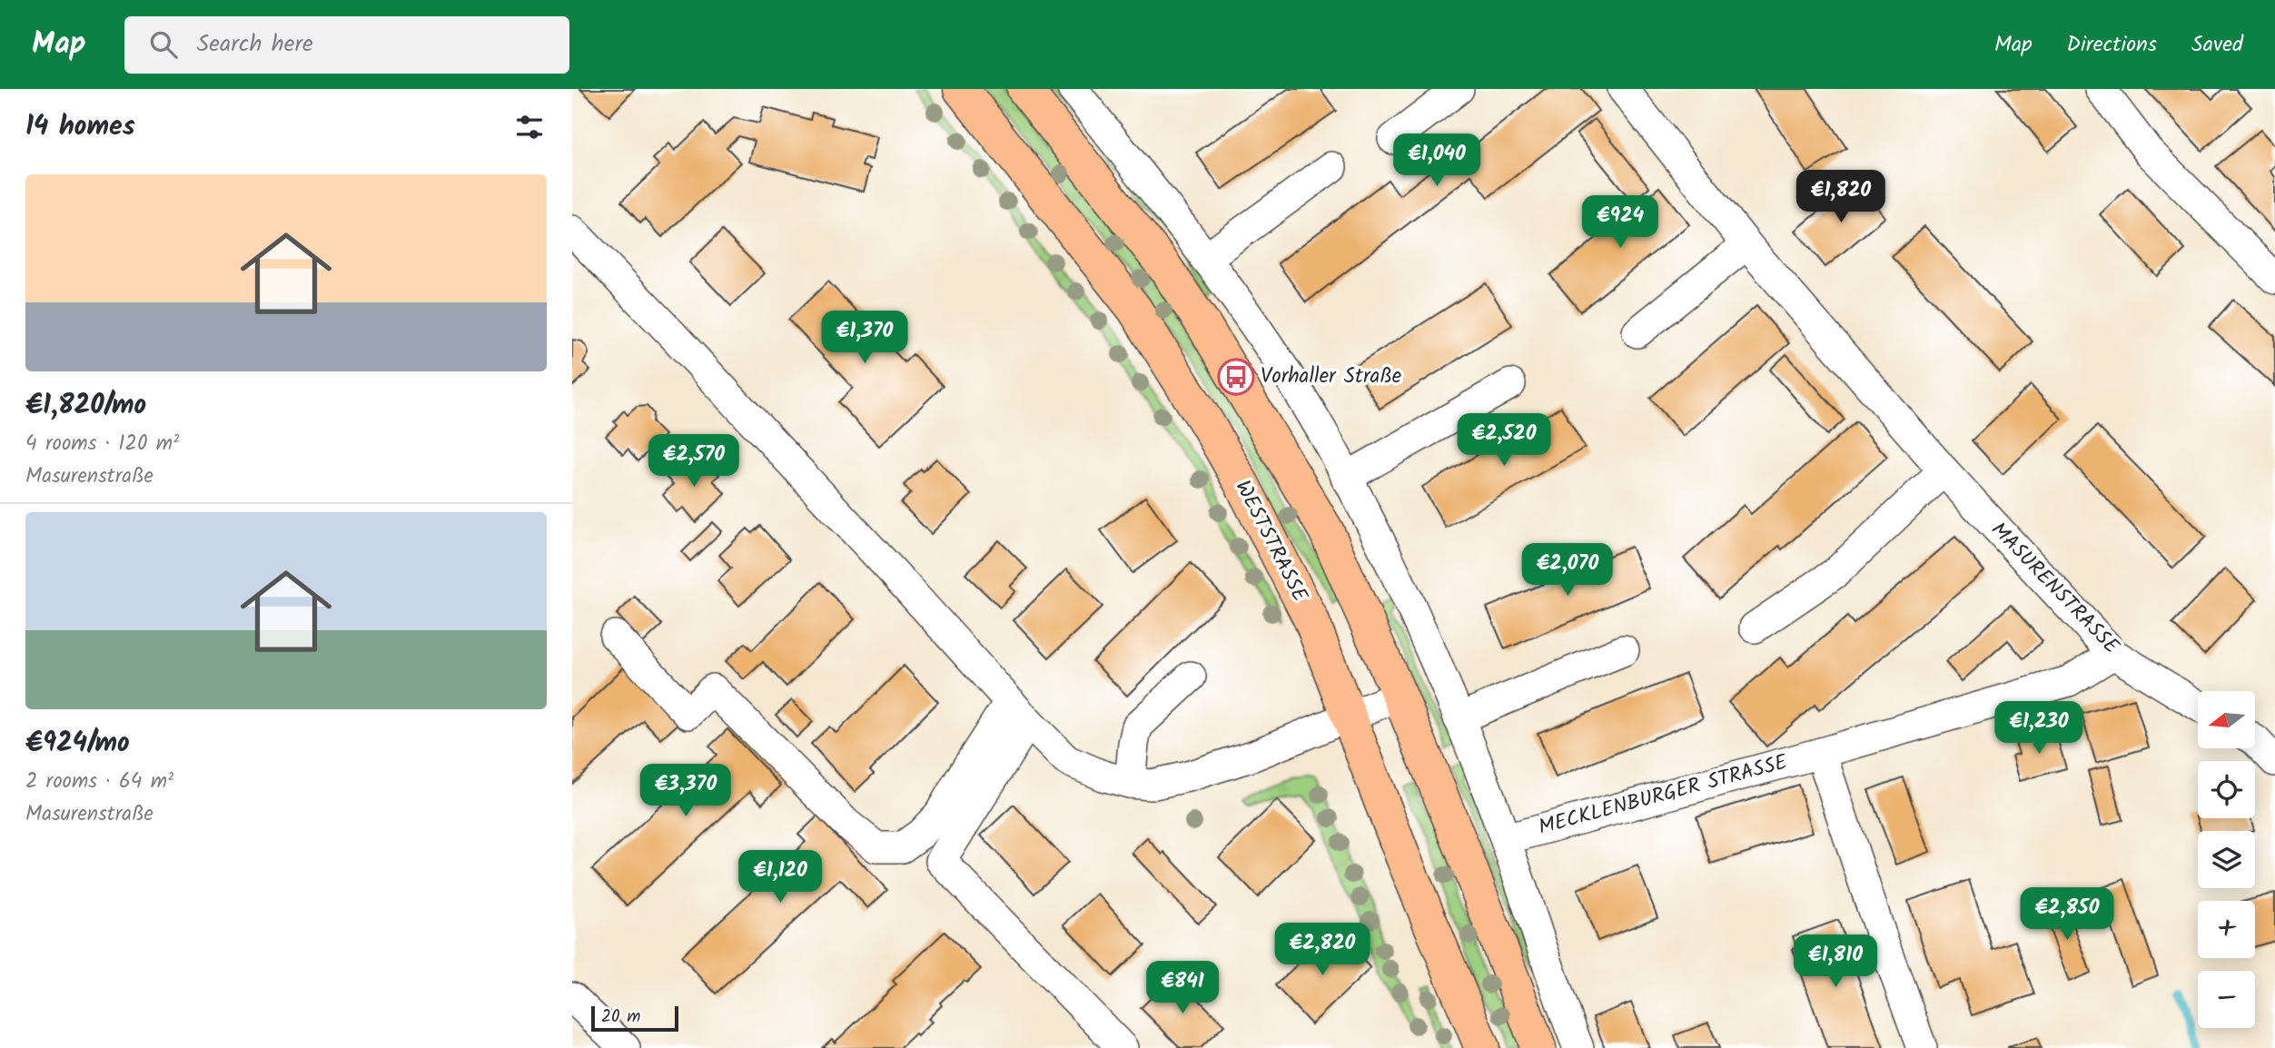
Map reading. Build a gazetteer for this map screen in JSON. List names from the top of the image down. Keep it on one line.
{"streets":{"main road":["WESTSTRASSE"],"street":["MASURENSTRASSE","MECKLENBURGER STRASSE"]},"crossings":[["MASURENSTRASSE","MECKLENBURGER STRASSE"]],"places":{"bus stop":["Vorhaller Straße"]},"scale_bar":"20 m","north":"left","page":{"header":"Map","search":"Search here","nav":["Map","Directions","Saved"],"heading":"14 homes","price":["€1,040","€1,820","€924","€1,370","€2,520","€2,570","€2,070","€1,230","€3,370","€1,120","€2,850","€2,820","€1,810","€841"],"list":[{"name":"€1,820/mo","note":"4 rooms · 120 m² · Masurenstraße"},{"name":"€924/mo","note":"2 rooms · 64 m² · Masurenstraße"}],"map_buttons":["+","−"],"scale":"20 m"}}
